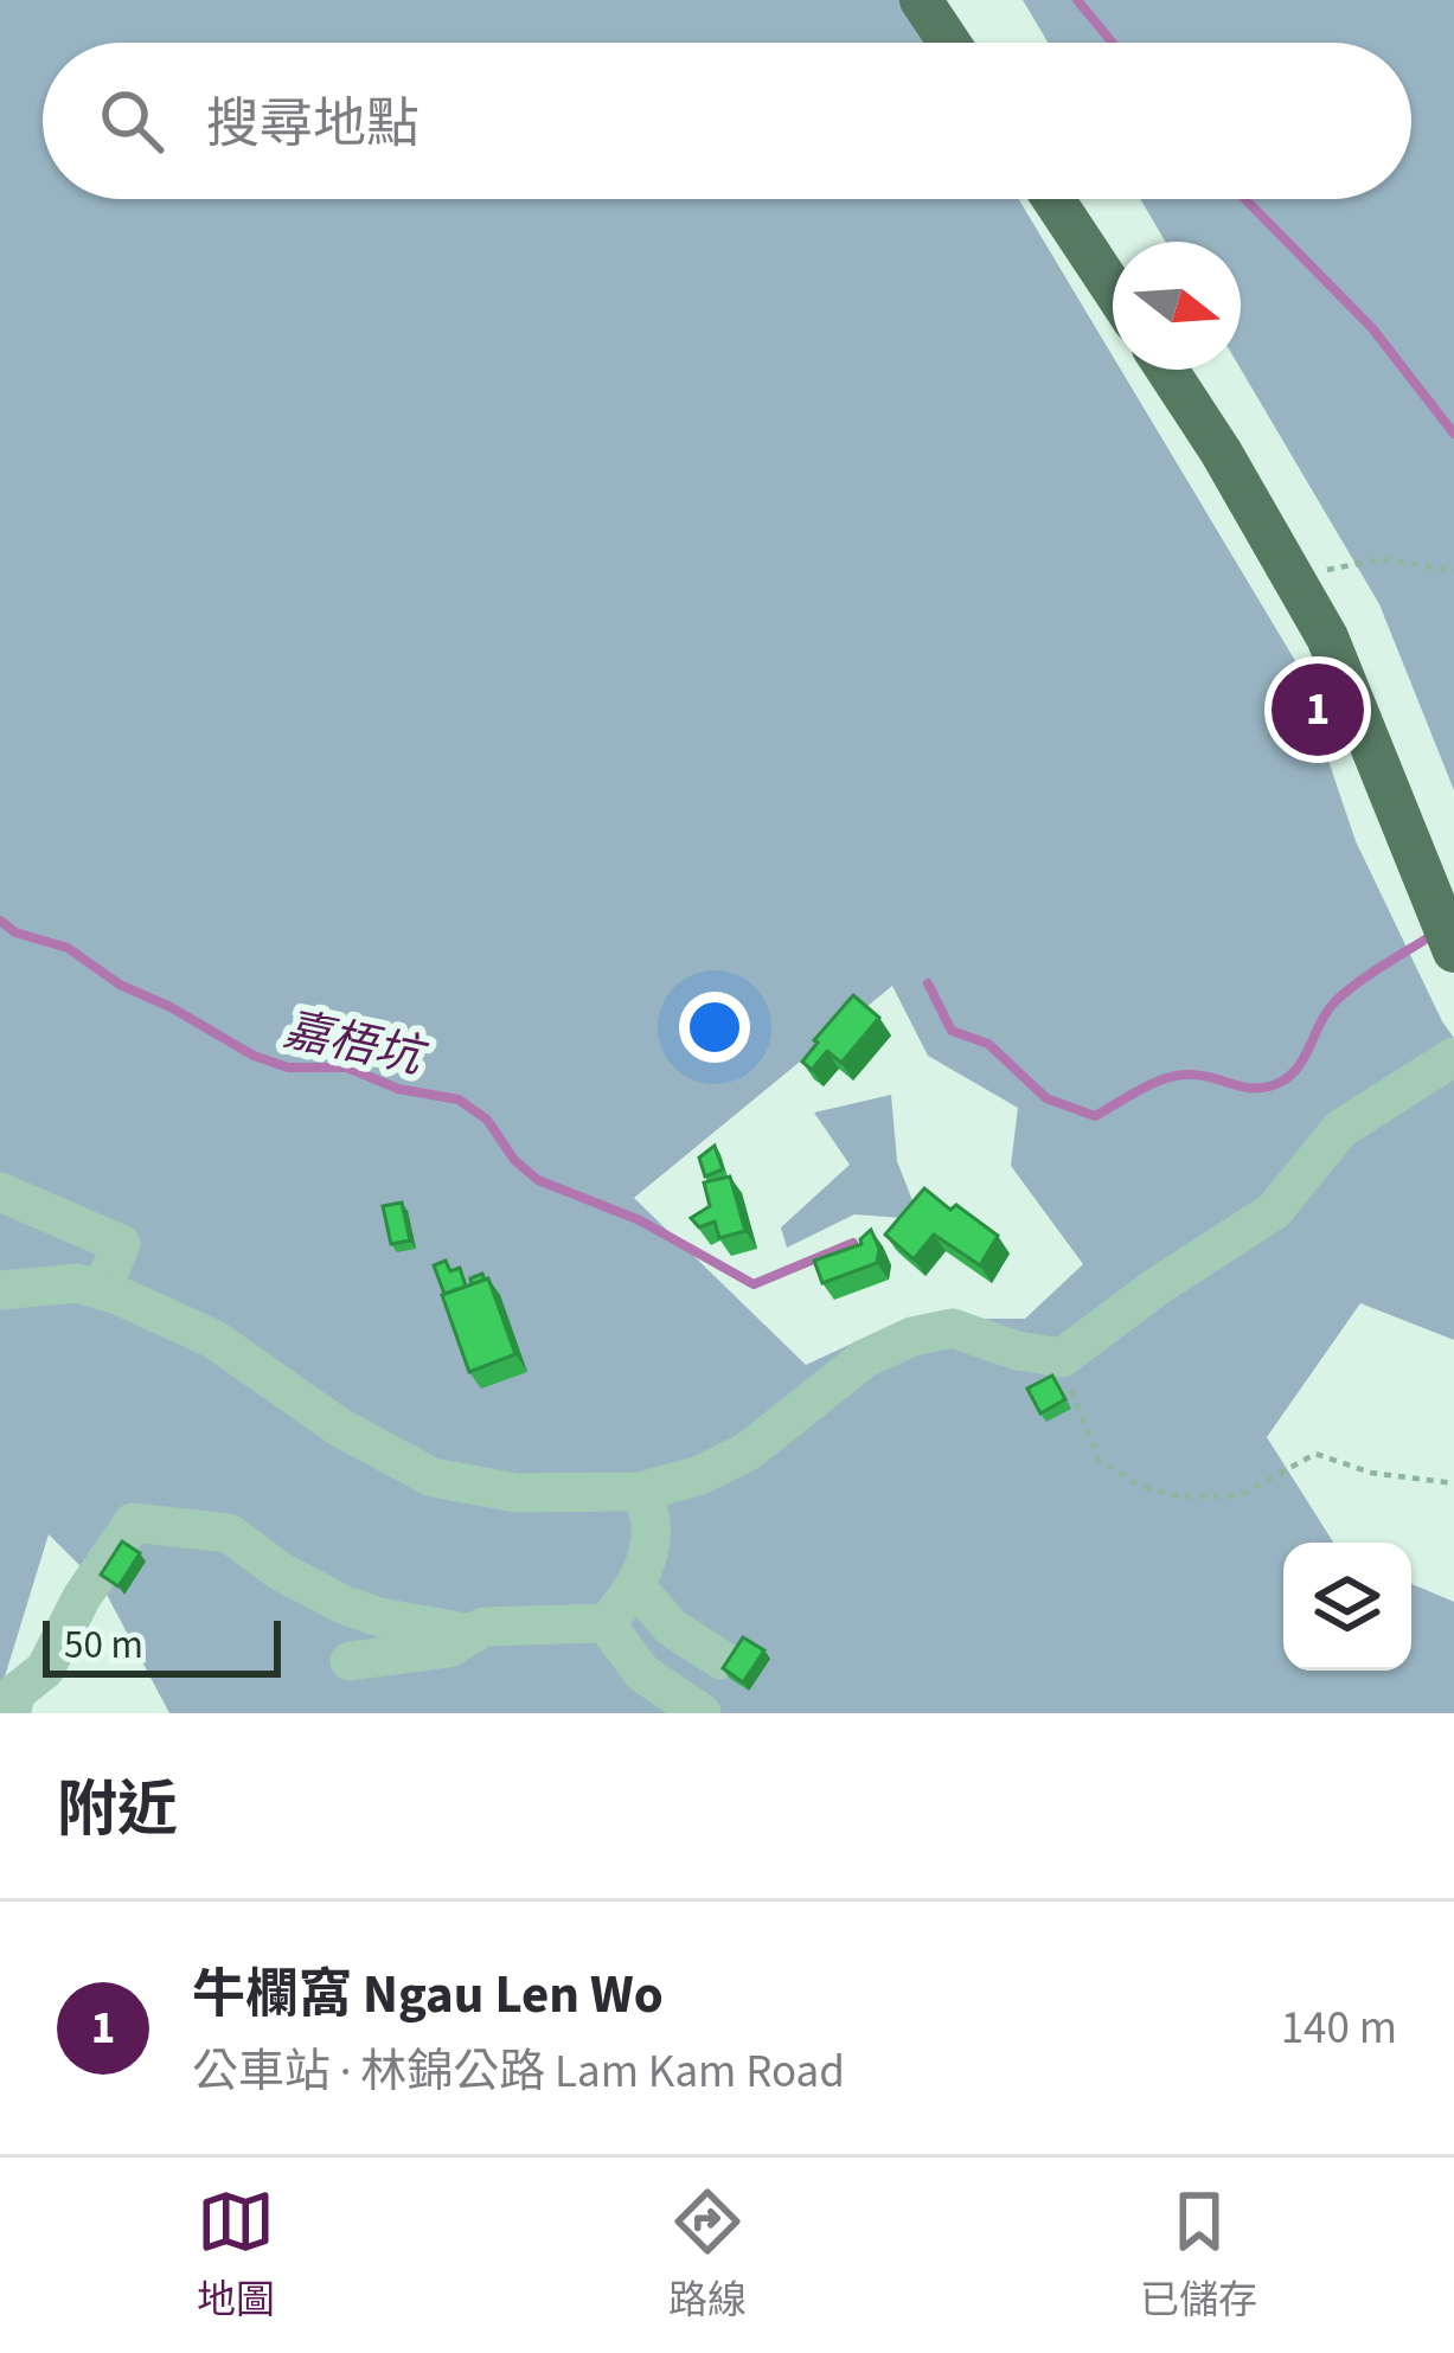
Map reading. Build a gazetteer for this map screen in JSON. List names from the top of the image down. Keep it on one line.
{"water":["嘉梧坑"],"scale_bar":"50 m","north":"right","page":{"search":"搜尋地點","pins":"1","scale":"50 m","heading":"附近","list":[{"mark":"1","name":"牛欄窩 Ngau Len Wo","note":"公車站 · 林錦公路 Lam Kam Road","value":"140 m"}],"nav":["地圖","路線","已儲存"]}}
